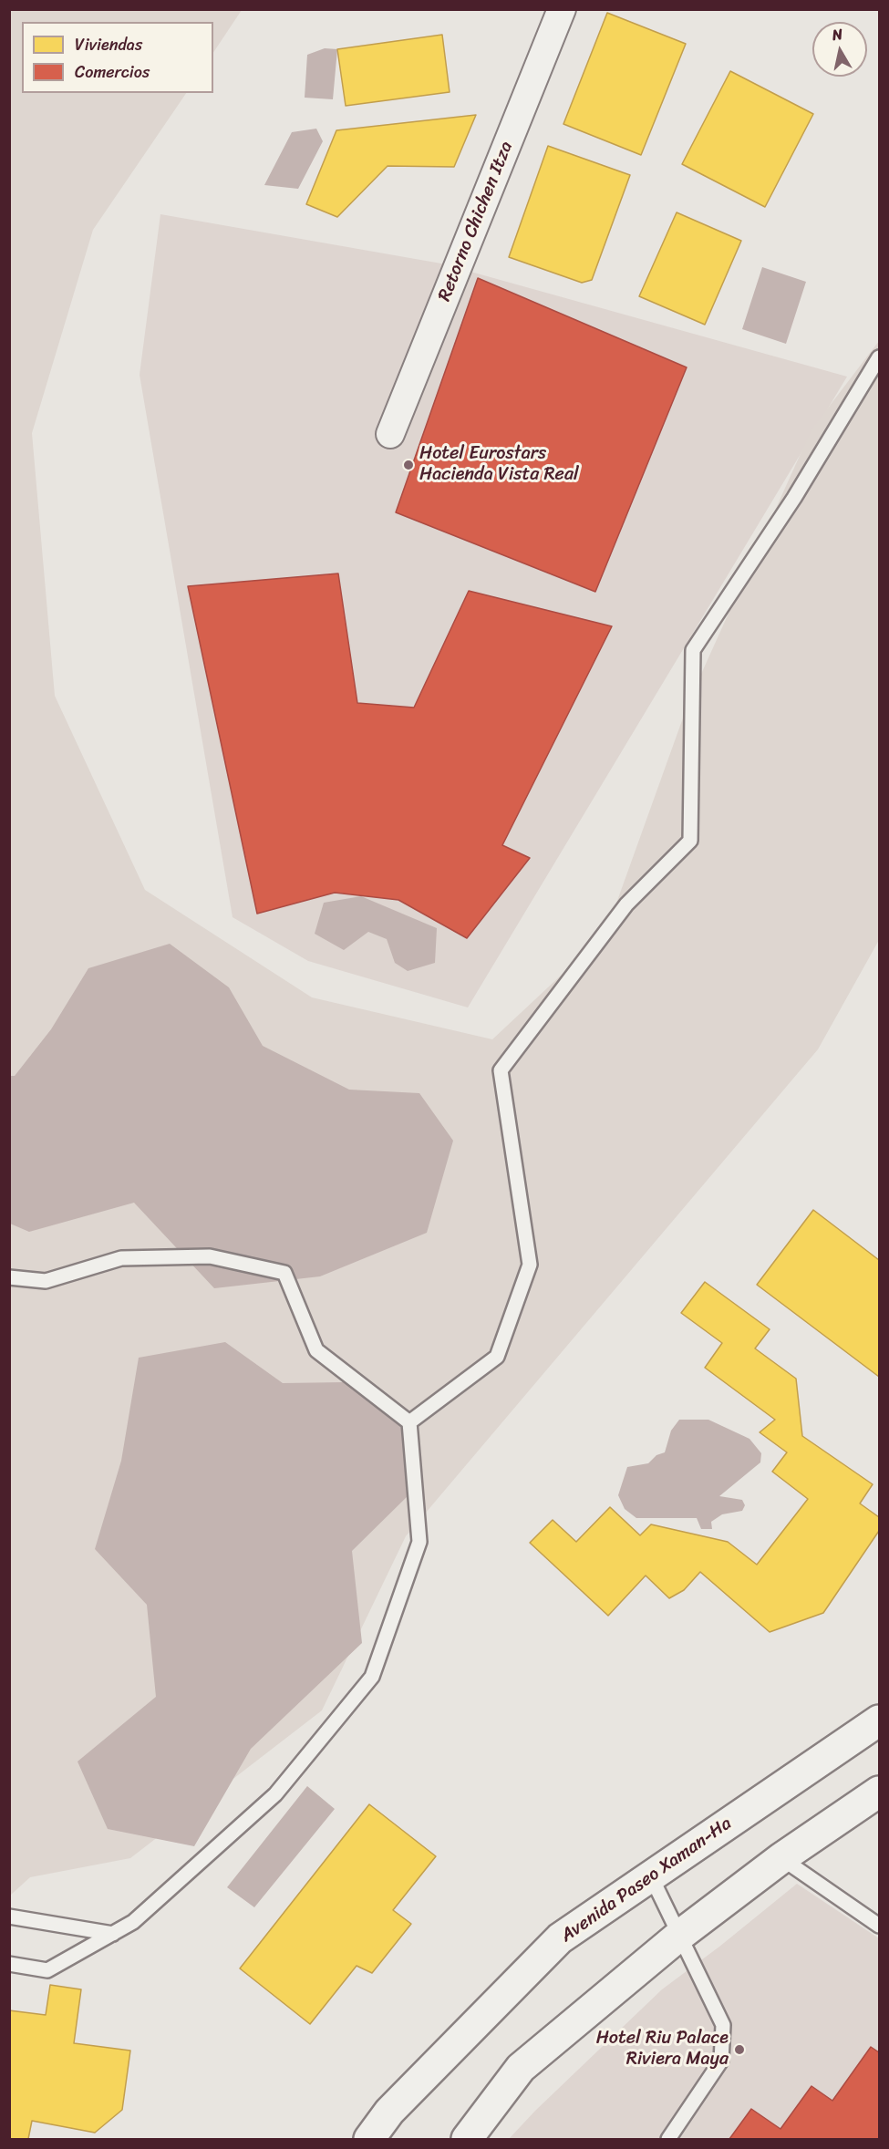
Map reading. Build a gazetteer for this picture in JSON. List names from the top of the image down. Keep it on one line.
{"streets":{"main road":["Avenida Paseo Xaman-Ha"],"street":["Retorno Chichen Itza"]},"places":["Hotel Eurostars Hacienda Vista Real","Hotel Riu Palace Riviera Maya"],"legend":["Viviendas","Comercios"],"north":"top"}
